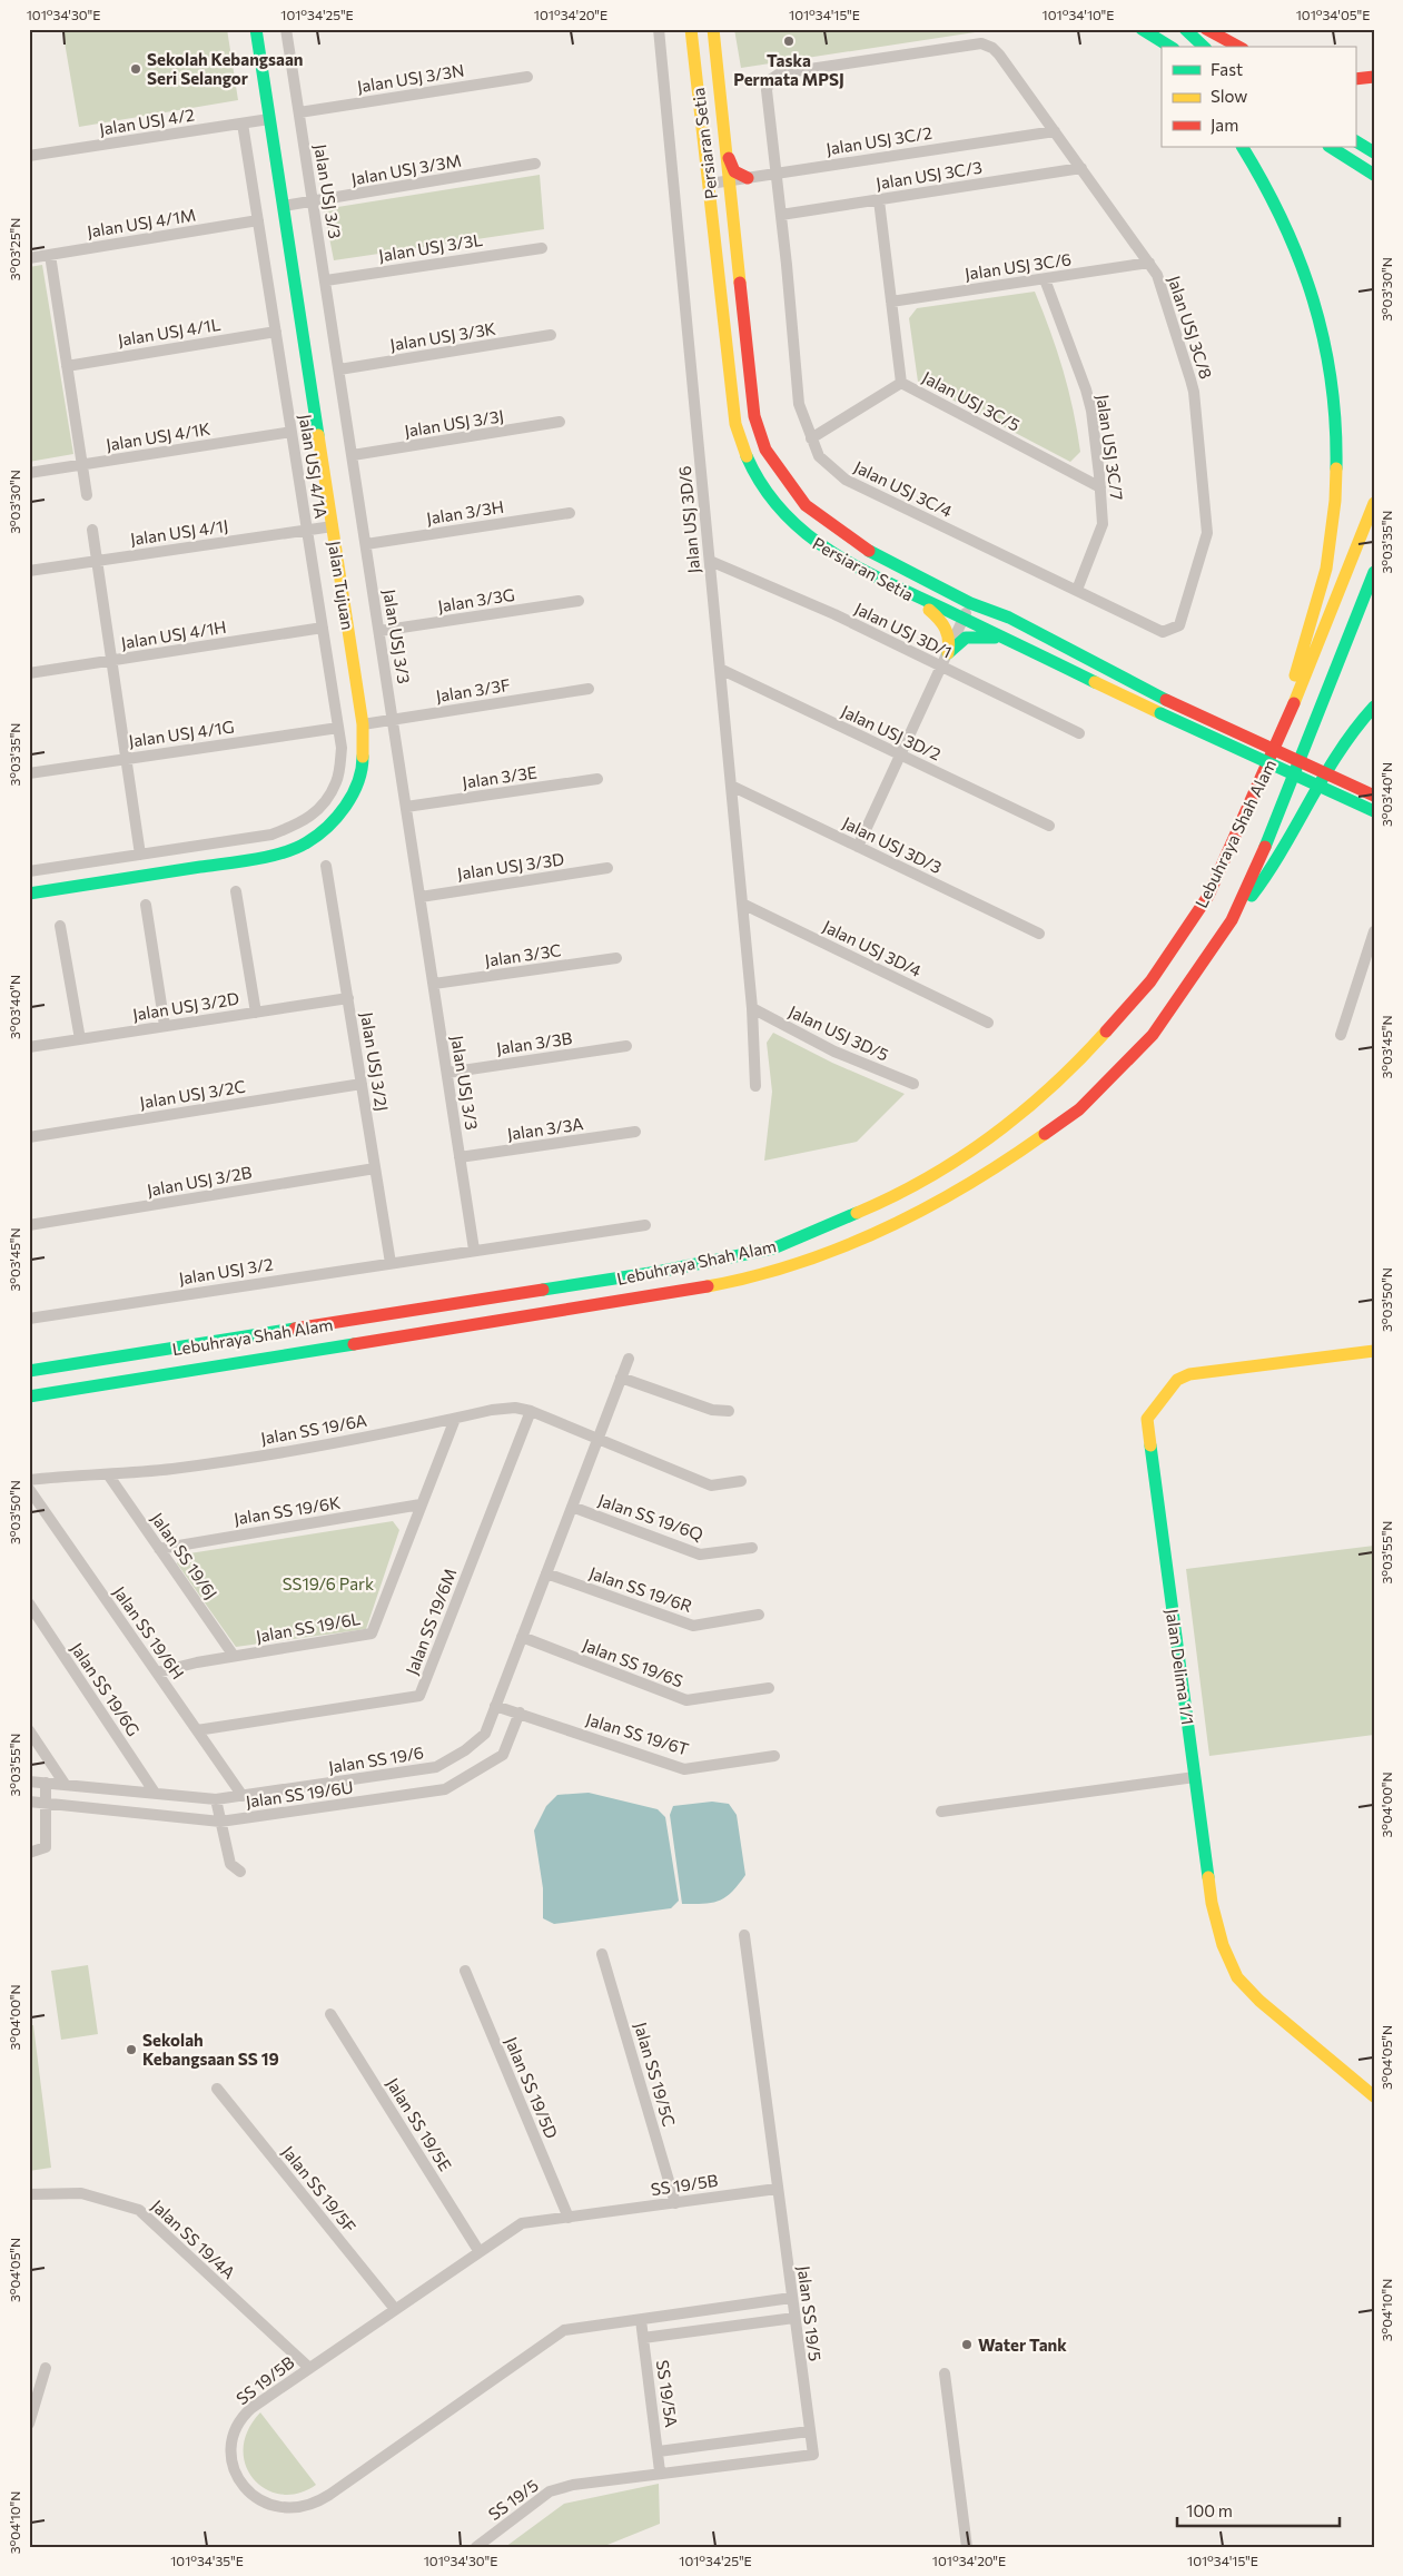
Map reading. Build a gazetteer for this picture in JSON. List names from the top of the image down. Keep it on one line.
{"streets":{"main road":["Persiaran Setia","Jalan Tujuan","Lebuhraya Shah Alam","Jalan Delima 1/1"],"street":["Jalan USJ 3/3N","Jalan USJ 4/2","Jalan USJ 3C/2","Jalan USJ 3/3M","Jalan USJ 3C/3","Jalan USJ 3/3","Jalan USJ 4/1M","Jalan USJ 3/3L","Jalan USJ 3C/6","Jalan USJ 3C/8","Jalan USJ 4/1L","Jalan USJ 3/3K","Jalan USJ 3C/5","Jalan USJ 3/3J","Jalan USJ 4/1K","Jalan USJ 3C/7","Jalan USJ 4/1A","Jalan USJ 3C/4","Jalan 3/3H","Jalan USJ 3D/6","Jalan USJ 4/1J","Jalan 3/3G","Jalan USJ 3D/1","Jalan USJ 4/1H","Jalan 3/3F","Jalan USJ 3D/2","Jalan USJ 4/1G","Jalan 3/3E","Jalan USJ 3D/3","Jalan USJ 3/3D","Jalan USJ 3D/4","Jalan 3/3C","Jalan USJ 3/2D","Jalan USJ 3D/5","Jalan 3/3B","Jalan USJ 3/2J","Jalan USJ 3/2C","Jalan 3/3A","Jalan USJ 3/2B","Jalan USJ 3/2","Jalan SS 19/6A","Jalan SS 19/6K","Jalan SS 19/6Q","Jalan SS 19/6J","Jalan SS 19/6R","Jalan SS 19/6M","Jalan SS 19/6L","Jalan SS 19/6H","Jalan SS 19/6S","Jalan SS 19/6G","Jalan SS 19/6T","Jalan SS 19/6","Jalan SS 19/6U","Jalan SS 19/5C","Jalan SS 19/5D","Jalan SS 19/5E","SS 19/5B","Jalan SS 19/5F","Jalan SS 19/4A","Jalan SS 19/5","SS 19/5A","SS 19/5"]},"crossings":[["Jalan USJ 3/3N","Jalan USJ 3/3"],["Jalan USJ 4/2","Jalan USJ 4/1A"],["Jalan USJ 4/2","Jalan Tujuan"],["Jalan USJ 3C/2","Persiaran Setia"],["Jalan USJ 3C/2","Jalan USJ 3C/8"],["Jalan USJ 3C/2","Jalan USJ 3C/4"],["Jalan USJ 3/3M","Jalan USJ 3/3"],["Jalan USJ 3/3M","Jalan Tujuan"],["Jalan USJ 3C/3","Jalan USJ 3C/8"],["Jalan USJ 3C/3","Jalan USJ 3C/5"],["Jalan USJ 3C/3","Jalan USJ 3C/4"],["Jalan USJ 3/3","Jalan USJ 3/3L"],["Jalan USJ 3/3","Jalan USJ 3/3K"],["Jalan USJ 3/3","Jalan USJ 3/3J"],["Jalan USJ 3/3","Jalan 3/3H"],["Jalan USJ 3/3","Jalan 3/3G"],["Jalan USJ 3/3","Jalan 3/3F"],["Jalan USJ 3/3","Jalan 3/3E"],["Jalan USJ 3/3","Jalan USJ 3/3D"],["Jalan USJ 3/3","Jalan 3/3C"],["Jalan USJ 3/3","Jalan 3/3B"],["Jalan USJ 3/3","Jalan 3/3A"],["Jalan USJ 3/3","Jalan USJ 3/2"],["Jalan USJ 4/1M","Jalan USJ 4/1A"],["Jalan USJ 3C/6","Jalan USJ 3C/8"],["Jalan USJ 3C/6","Jalan USJ 3C/5"],["Jalan USJ 3C/6","Jalan USJ 3C/7"],["Jalan USJ 3C/8","Jalan USJ 3C/4"],["Jalan USJ 4/1L","Jalan USJ 4/1A"],["Jalan USJ 3C/5","Jalan USJ 3C/7"],["Jalan USJ 4/1K","Jalan USJ 4/1A"],["Jalan USJ 3C/7","Jalan USJ 3C/4"],["Jalan USJ 4/1A","Jalan USJ 4/1J"],["Jalan USJ 4/1A","Jalan USJ 4/1H"],["Jalan USJ 4/1A","Jalan USJ 4/1G"],["Jalan USJ 3D/6","Jalan USJ 3D/1"],["Jalan USJ 3D/6","Jalan USJ 3D/2"],["Jalan USJ 3D/6","Jalan USJ 3D/3"],["Jalan USJ 3D/6","Jalan USJ 3D/4"],["Jalan USJ 3D/6","Jalan USJ 3D/5"],["Jalan USJ 4/1J","Jalan Tujuan"],["Jalan Tujuan","Jalan 3/3F"],["Jalan USJ 3/2D","Jalan USJ 3/2J"],["Jalan USJ 3/2J","Jalan USJ 3/2C"],["Jalan USJ 3/2J","Jalan USJ 3/2B"],["Jalan USJ 3/2J","Jalan USJ 3/2"],["Jalan SS 19/6A","Jalan SS 19/6J"],["Jalan SS 19/6A","Jalan SS 19/6M"],["Jalan SS 19/6A","Jalan SS 19/6L"],["Jalan SS 19/6A","Jalan SS 19/6"],["Jalan SS 19/6K","Jalan SS 19/6J"],["Jalan SS 19/6K","Jalan SS 19/6L"],["Jalan SS 19/6Q","Jalan SS 19/6"],["Jalan SS 19/6J","Jalan SS 19/6L"],["Jalan SS 19/6R","Jalan SS 19/6"],["Jalan SS 19/6M","Jalan SS 19/6H"],["Jalan SS 19/6L","Jalan SS 19/6H"],["Jalan SS 19/6H","Jalan SS 19/6"],["Jalan SS 19/6S","Jalan SS 19/6"],["Jalan SS 19/6G","Jalan SS 19/6"],["Jalan SS 19/6T","Jalan SS 19/6"],["Jalan SS 19/6T","Jalan SS 19/6U"],["Jalan SS 19/5C","SS 19/5B"],["Jalan SS 19/5D","SS 19/5B"],["Jalan SS 19/5E","SS 19/5B"],["SS 19/5B","Jalan SS 19/5F"],["SS 19/5B","Jalan SS 19/4A"],["SS 19/5B","Jalan SS 19/5"],["SS 19/5B","SS 19/5A"],["Jalan SS 19/5","SS 19/5A"],["Jalan SS 19/5","SS 19/5"]],"parks":["SS19/6 Park"],"places":["Taska Permata MPSJ","Sekolah Kebangsaan Seri Selangor","Sekolah Kebangsaan SS 19","Water Tank"],"legend":["Fast","Slow","Jam"],"scale_bar":"100 m","coordinates":["101°34'30\"E","101°34'25\"E","101°34'20\"E","101°34'15\"E","101°34'10\"E","101°34'05\"E","3°03'25\"N","3°03'30\"N","3°03'35\"N","3°03'40\"N","3°03'45\"N","3°03'50\"N","3°03'55\"N","3°04'00\"N","3°04'05\"N","3°04'10\"N","101°34'35\"E"]}
